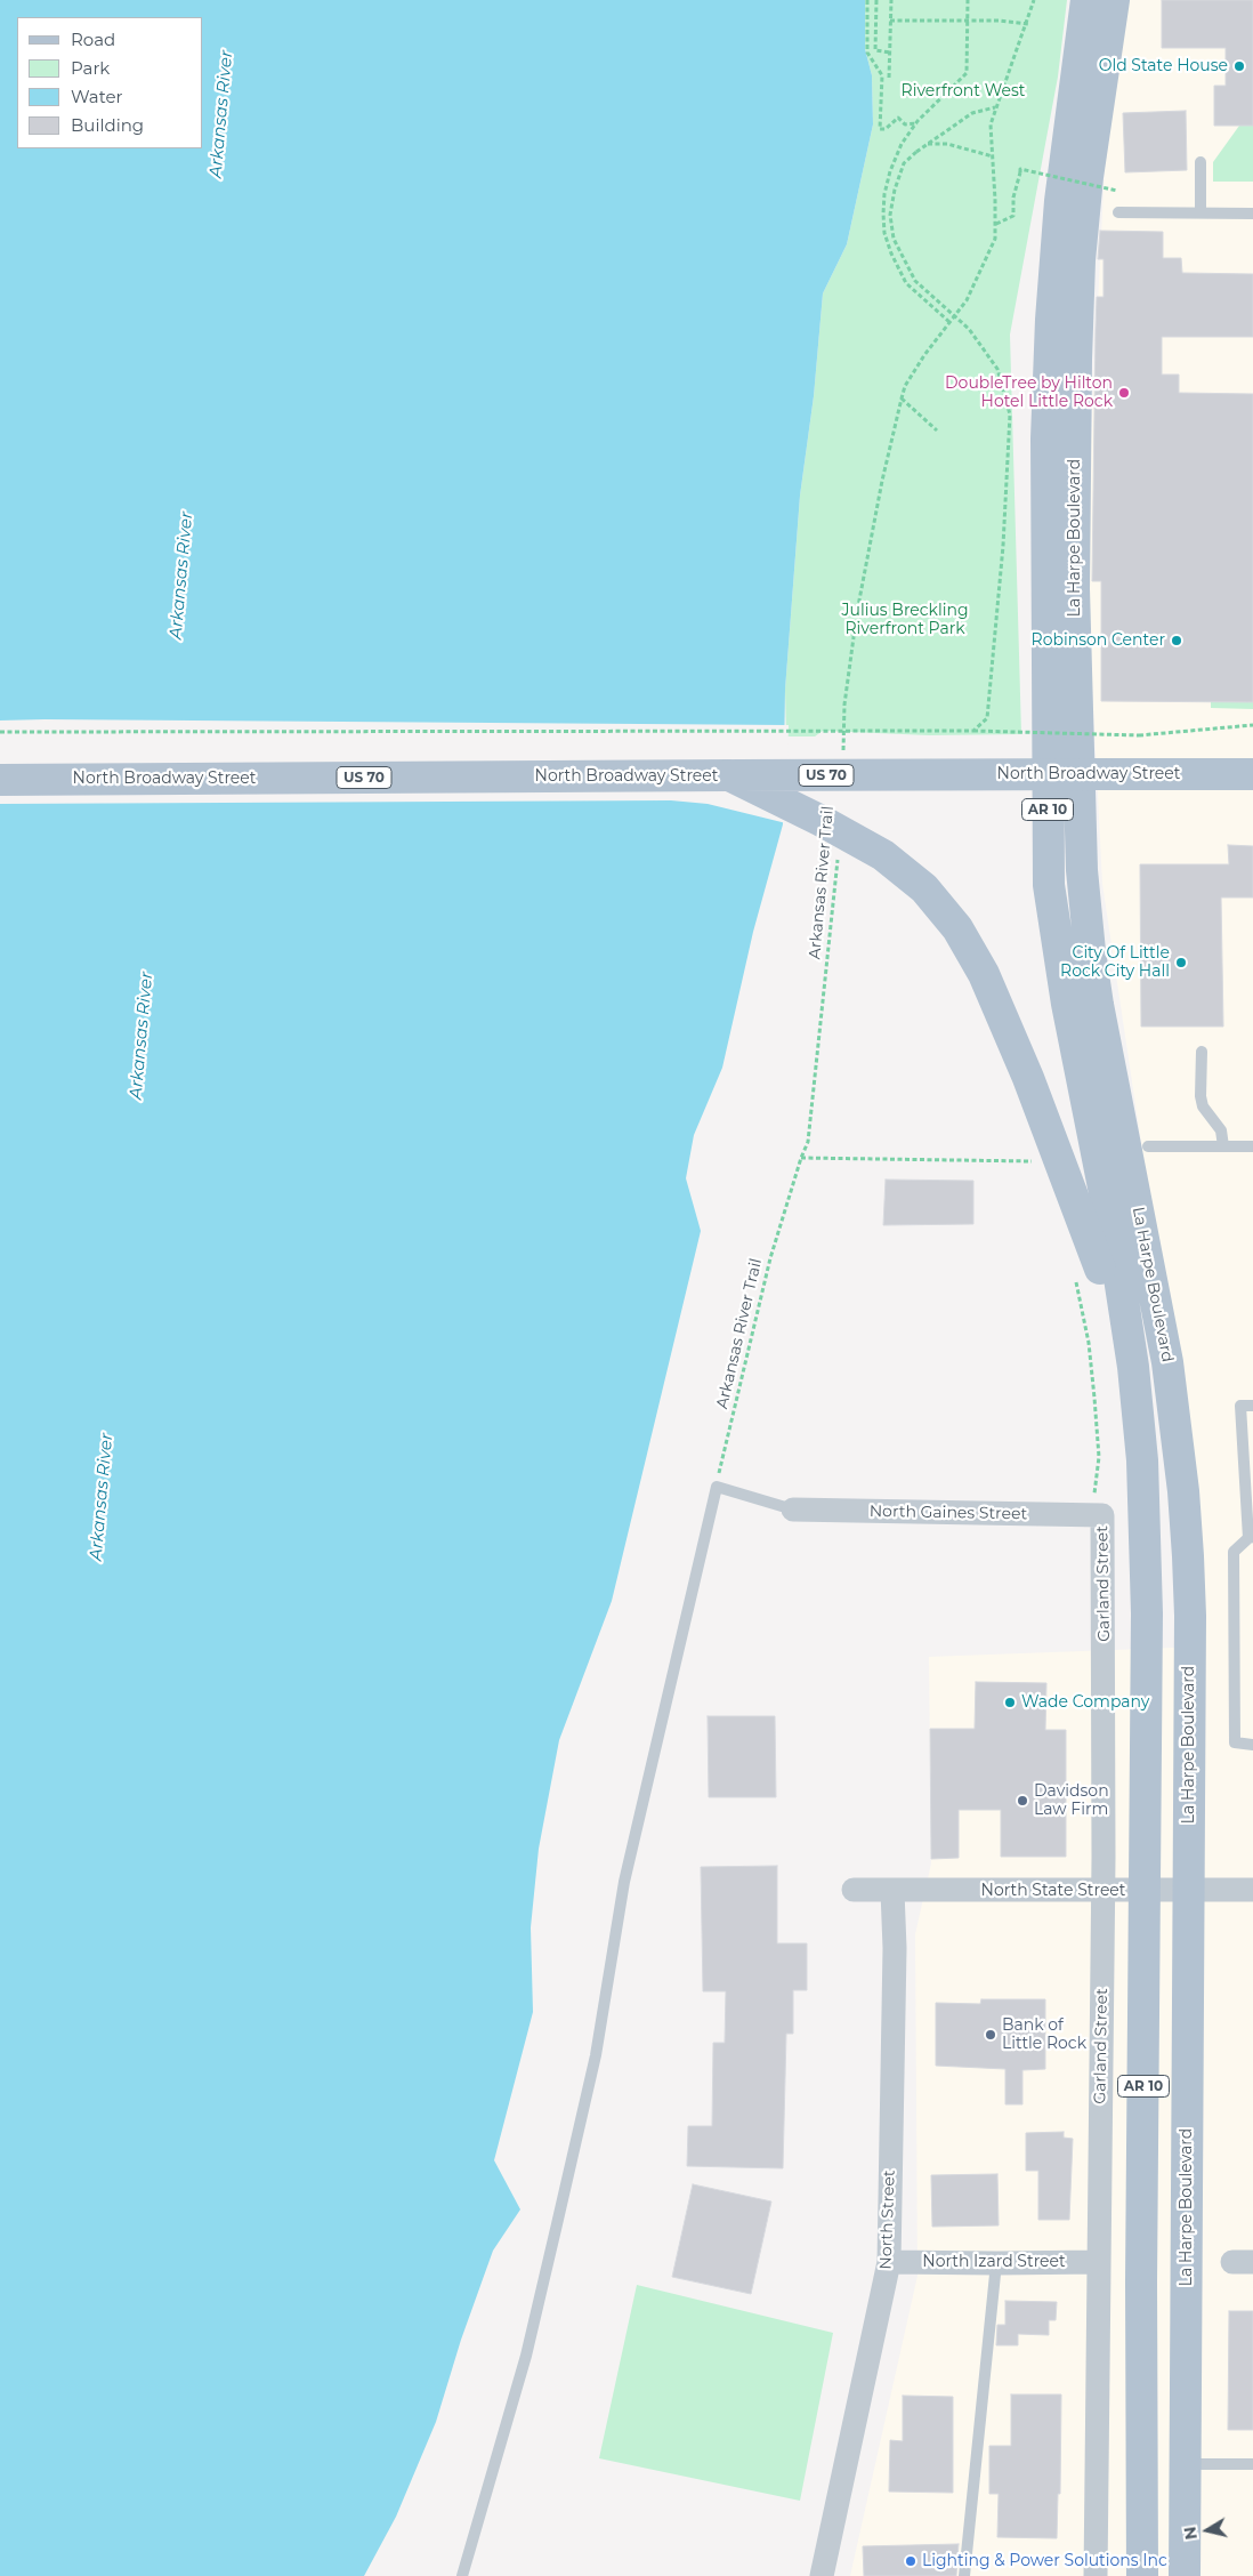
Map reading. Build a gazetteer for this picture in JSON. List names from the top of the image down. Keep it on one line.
{"streets":{"main road":["La Harpe Boulevard","North Broadway Street","US 70","AR 10"],"street":["North Gaines Street","Garland Street","North State Street","North Street","North Izard Street"],"path":["Arkansas River Trail"]},"crossings":[["La Harpe Boulevard","North State Street"],["North Gaines Street","Garland Street"],["Garland Street","North State Street"],["Garland Street","North Izard Street"],["North State Street","North Street"],["North Street","North Izard Street"]],"water":["Arkansas River"],"parks":["Riverfront West","Julius Breckling Riverfront Park"],"places":["Old State House","DoubleTree by Hilton Hotel Little Rock","Robinson Center","City Of Little Rock City Hall","Wade Company","Davidson Law Firm","Bank of Little Rock","Lighting & Power Solutions Inc"],"legend":["Road","Park","Water","Building"],"north":"left"}
